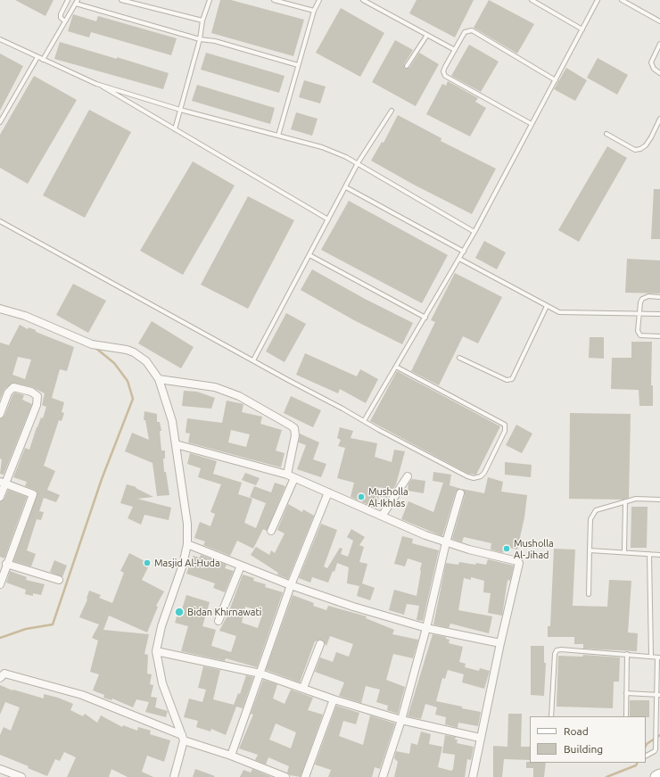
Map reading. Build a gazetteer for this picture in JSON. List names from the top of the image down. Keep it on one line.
{"places":["Musholla Al-Ikhlas","Musholla Al-Jihad","Masjid Al-Huda","Bidan Khirnawati"],"legend":["Road","Building"]}
